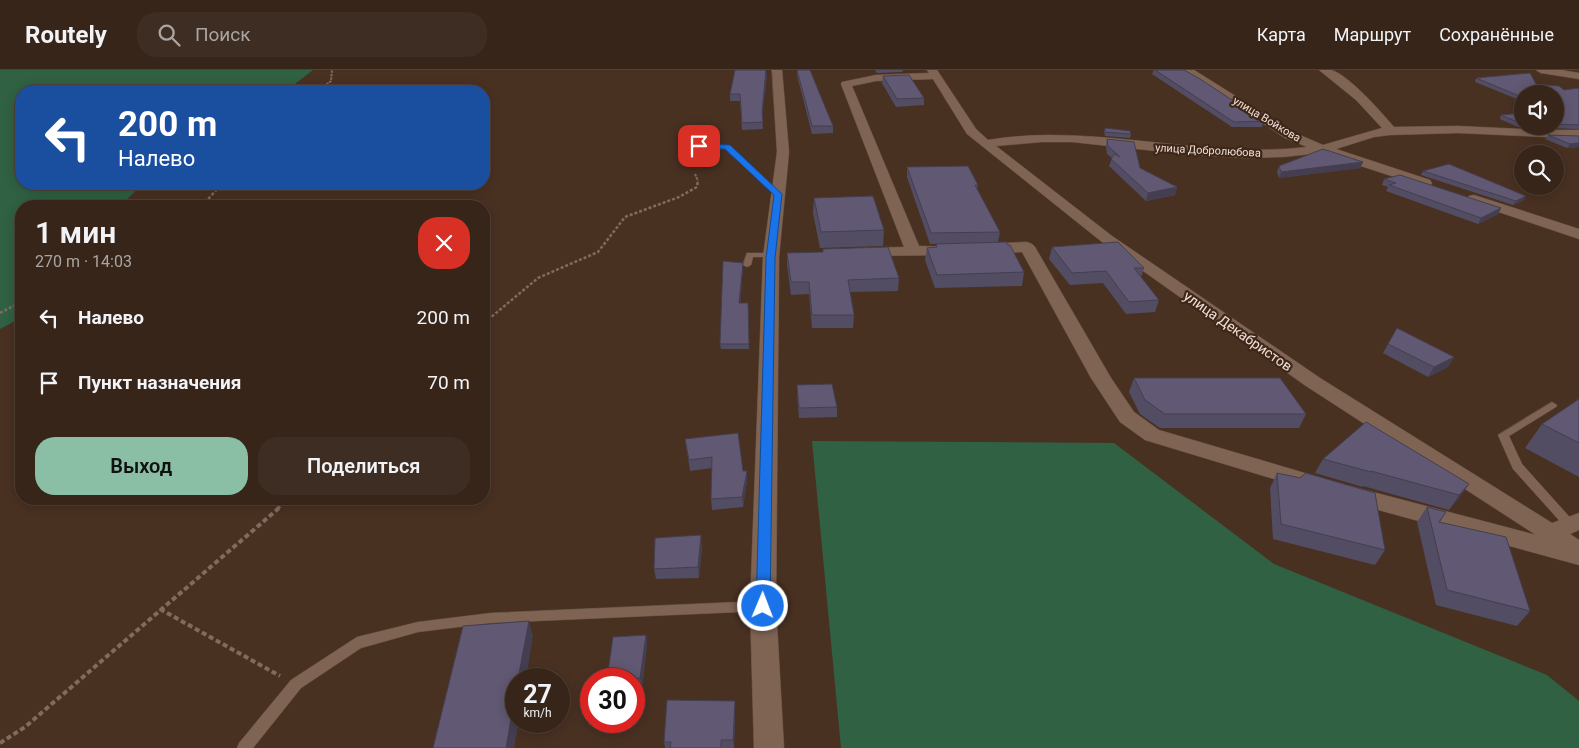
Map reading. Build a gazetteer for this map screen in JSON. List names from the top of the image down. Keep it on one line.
{"streets":{"street":["улица Войкова","улица Добролюбова","улица Декабристов"]},"crossings":[["улица Войкова","улица Добролюбова"],["улица Добролюбова","улица Декабристов"]],"page":{"header":"Routely","search":"Поиск","nav":["Карта","Маршрут","Сохранённые"],"turn":["200 m","Налево"],"heading":["1 мин","270 m · 14:03"],"list":[{"name":"Налево","value":"200 m"},{"name":"Пункт назначения","value":"70 m"}],"buttons":["Выход","Поделиться"],"speed":"27 km/h","limit":"30"}}
